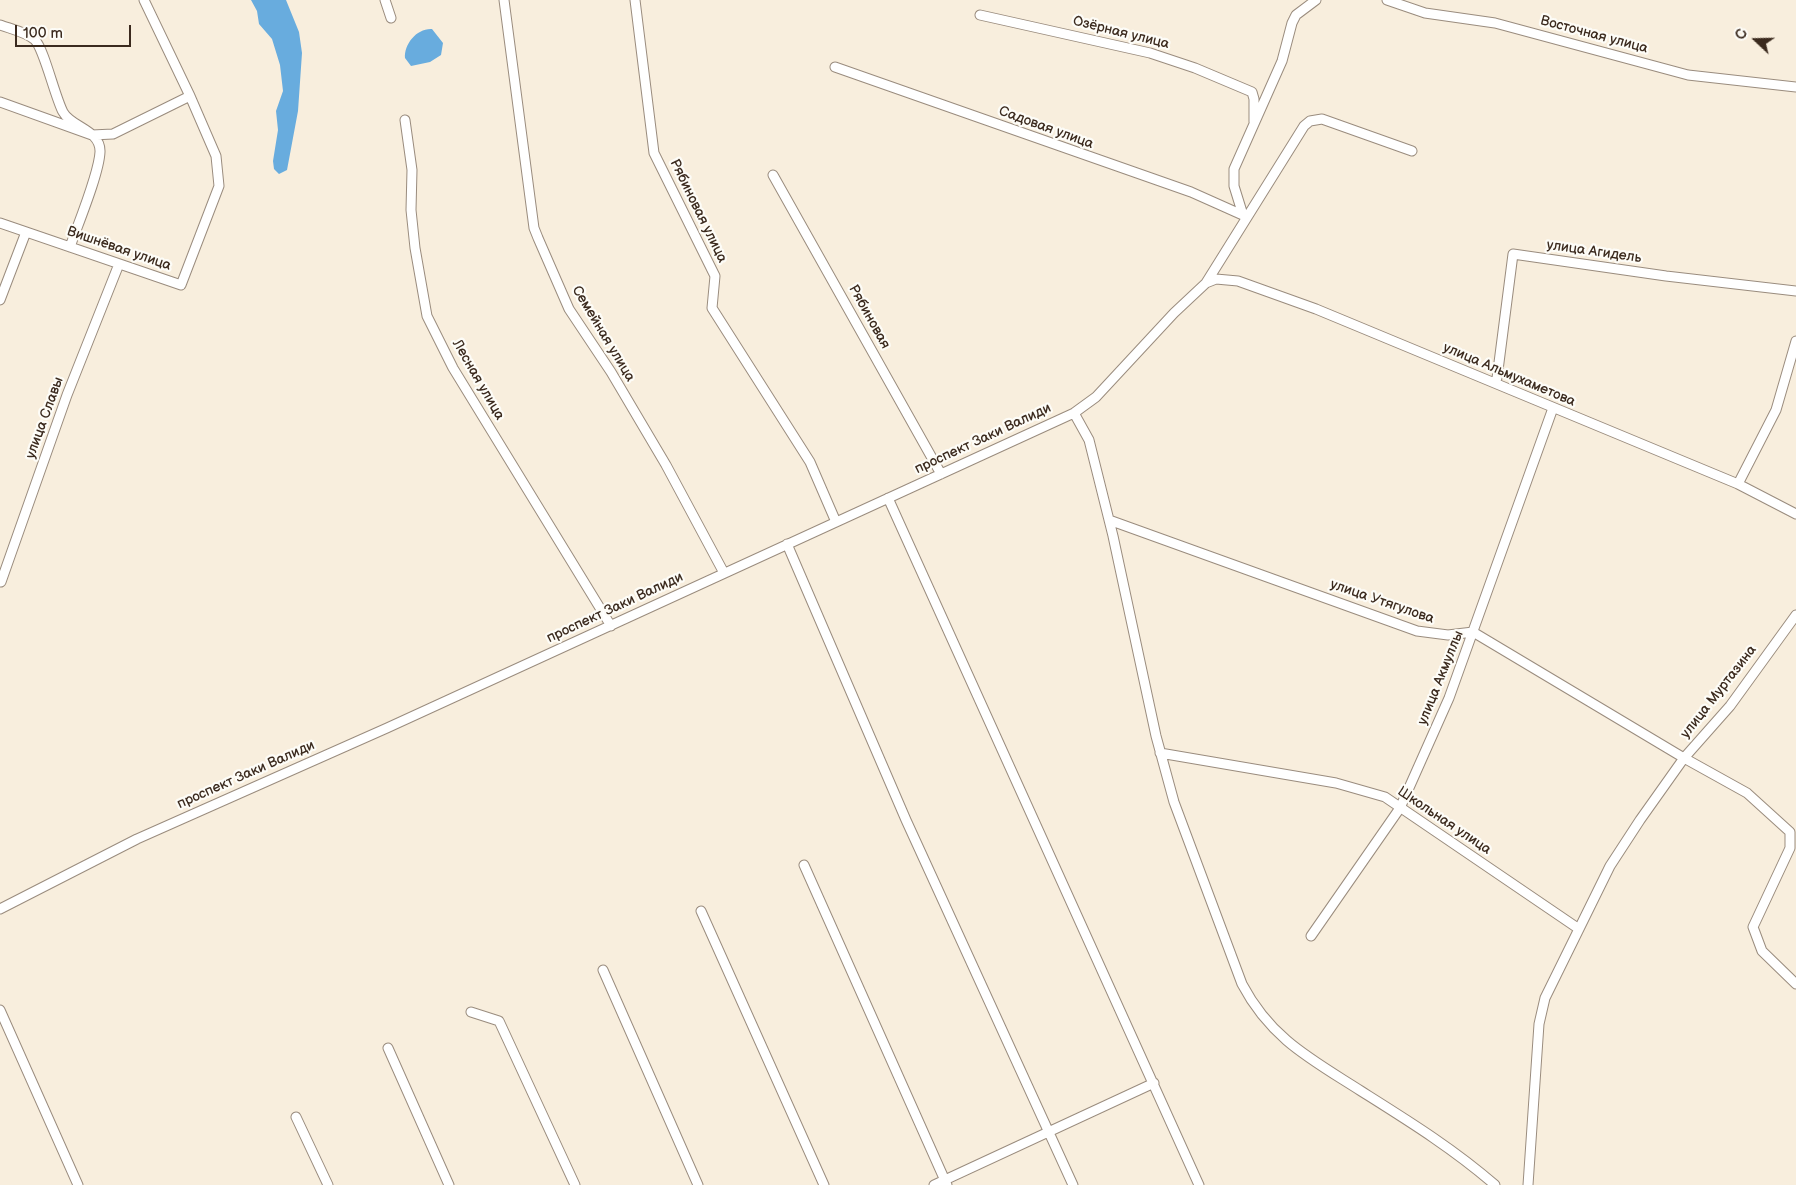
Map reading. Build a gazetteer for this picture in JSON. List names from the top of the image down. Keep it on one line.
{"streets":{"street":["Озёрная улица","Восточная улица","Садовая улица","Рябиновая улица","Вишнёвая улица","улица Агидель","Рябиновая","Семейная улица","улица Альмухаметова","Лесная улица","улица Славы","проспект Заки Валиди","улица Утягулова","улица Акмуллы","улица Муртазина","Школьная улица"]},"crossings":[["Садовая улица","проспект Заки Валиди"],["Рябиновая улица","проспект Заки Валиди"],["Вишнёвая улица","улица Славы"],["Рябиновая","проспект Заки Валиди"],["Семейная улица","проспект Заки Валиди"],["улица Альмухаметова","проспект Заки Валиди"],["улица Альмухаметова","улица Акмуллы"],["Лесная улица","проспект Заки Валиди"],["улица Утягулова","улица Акмуллы"],["улица Акмуллы","Школьная улица"]],"scale_bar":"100 m","north":"left"}
